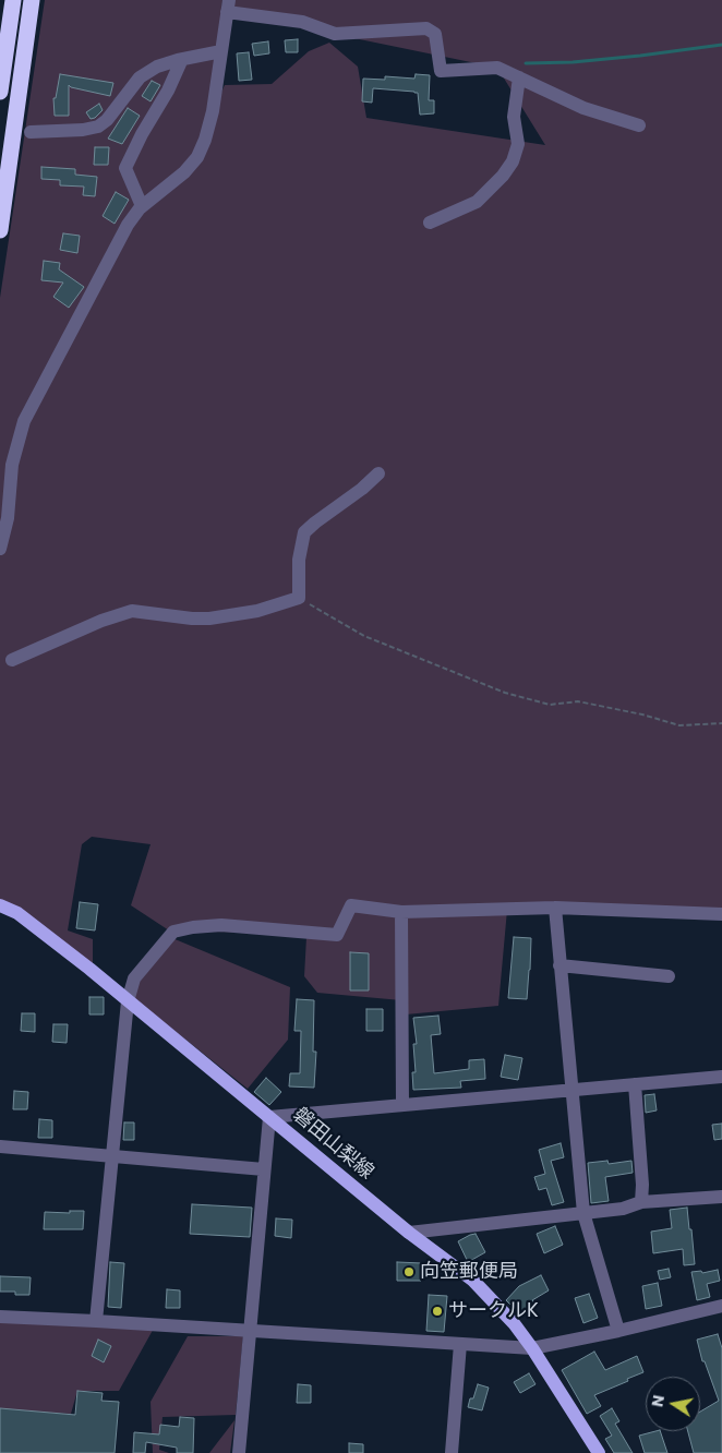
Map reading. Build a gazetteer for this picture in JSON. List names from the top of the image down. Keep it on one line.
{"streets":{"main road":["磐田山梨線"]},"places":["向笠郵便局","サークルK"],"north":"left"}
